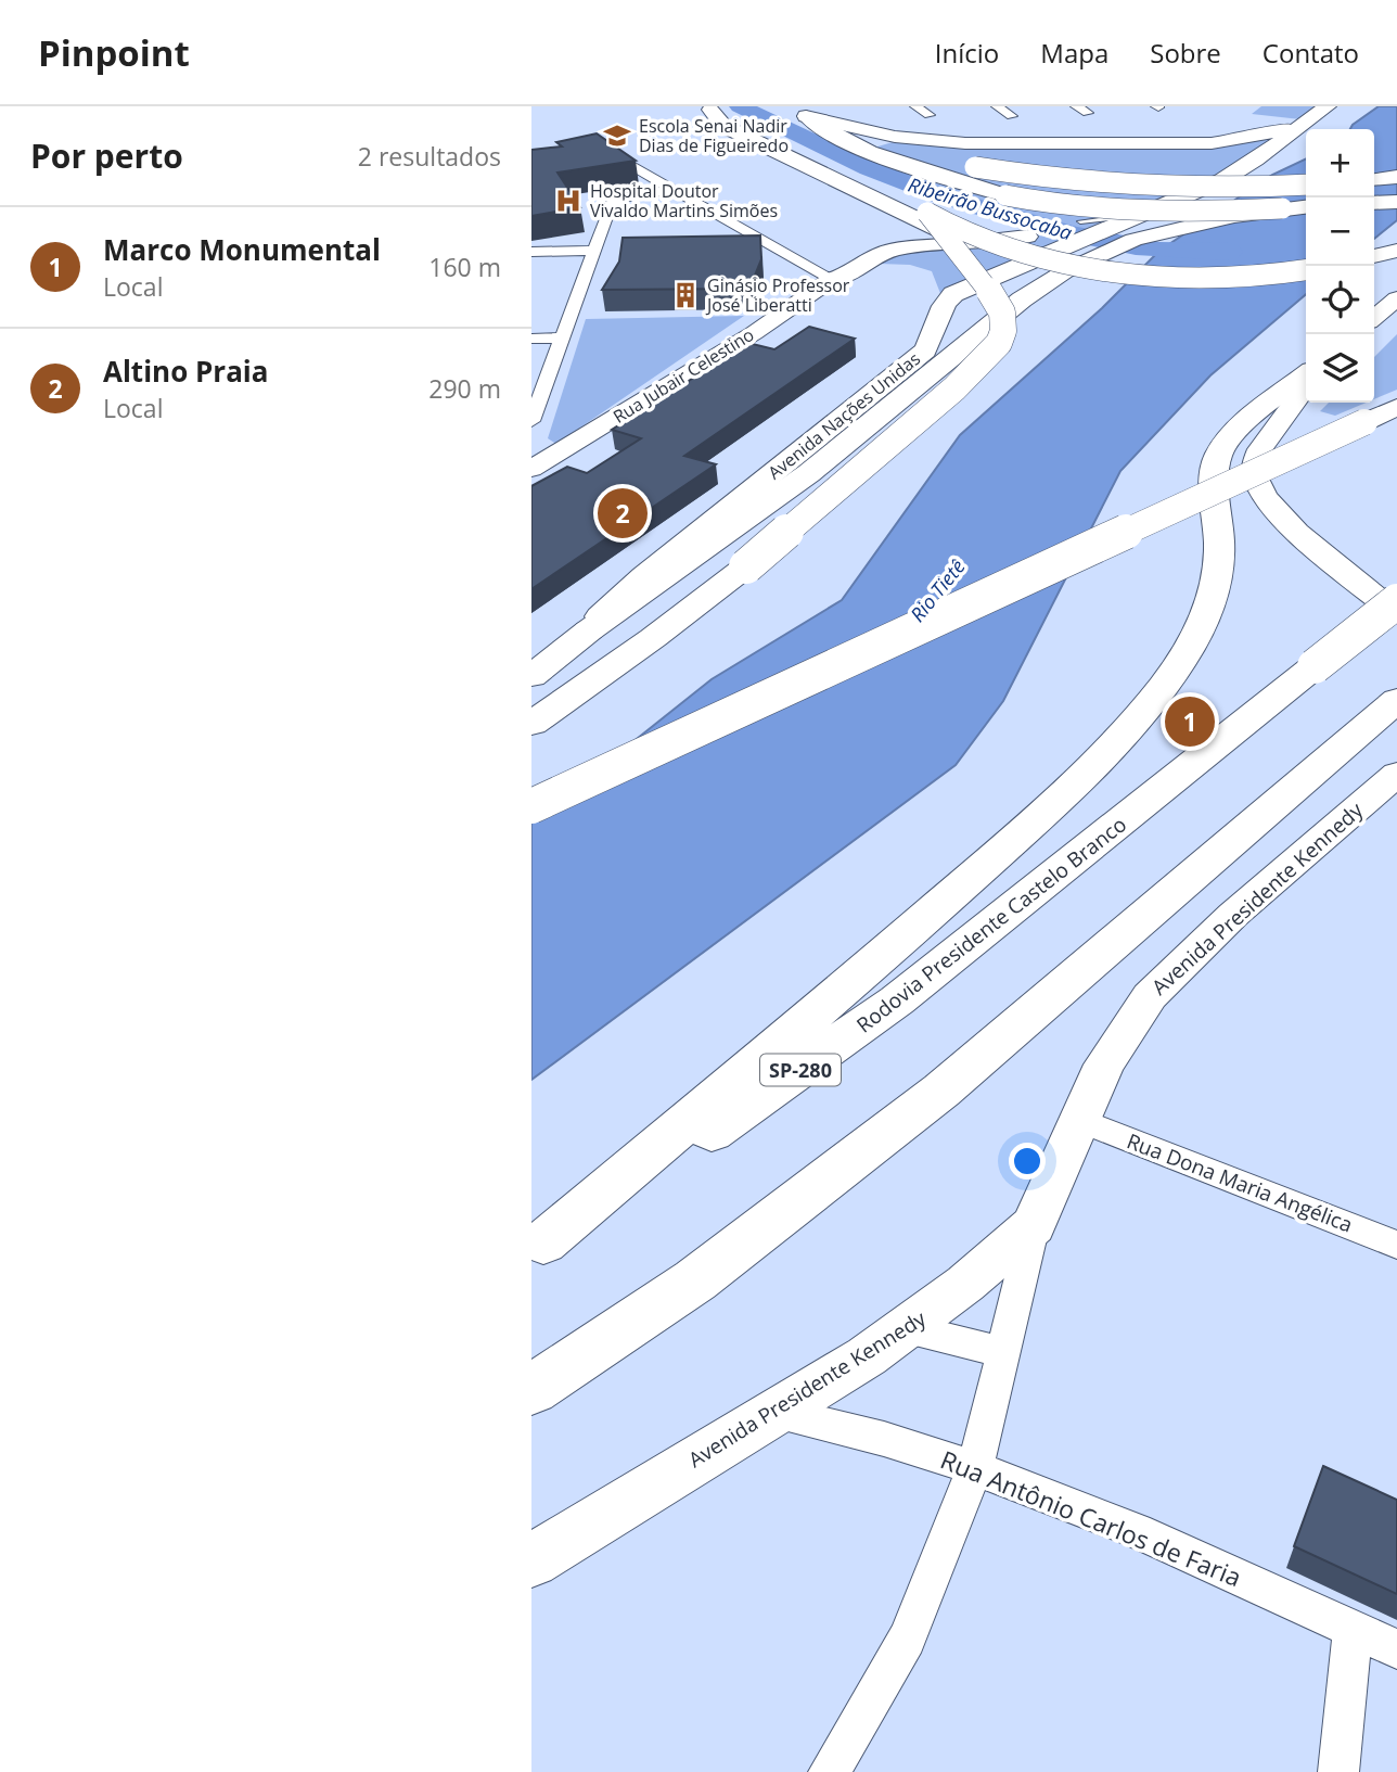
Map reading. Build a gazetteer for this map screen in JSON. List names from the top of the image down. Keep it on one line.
{"streets":{"main road":["Rua Jubair Celestino","Avenida Nações Unidas","Avenida Presidente Kennedy","Rodovia Presidente Castelo Branco","SP-280"],"street":["Rua Dona Maria Angélica","Rua Antônio Carlos de Faria"]},"crossings":[["Avenida Presidente Kennedy","Rua Dona Maria Angélica"],["Avenida Presidente Kennedy","Rua Antônio Carlos de Faria"]],"water":["Ribeirão Bussocaba","Rio Tietê"],"places":{"school or university":["Escola Senai Nadir Dias de Figueiredo"],"hospital":["Hospital Doutor Vivaldo Martins Simões"],"building":["Ginásio Professor José Liberatti"]},"page":{"header":"Pinpoint","nav":["Início","Mapa","Sobre","Contato"],"heading":["Por perto","2 resultados"],"map_buttons":["+","−"],"list":[{"mark":"1","name":"Marco Monumental","note":"Local","value":"160 m"},{"mark":"2","name":"Altino Praia","note":"Local","value":"290 m"}],"pins":["2","1"]}}
